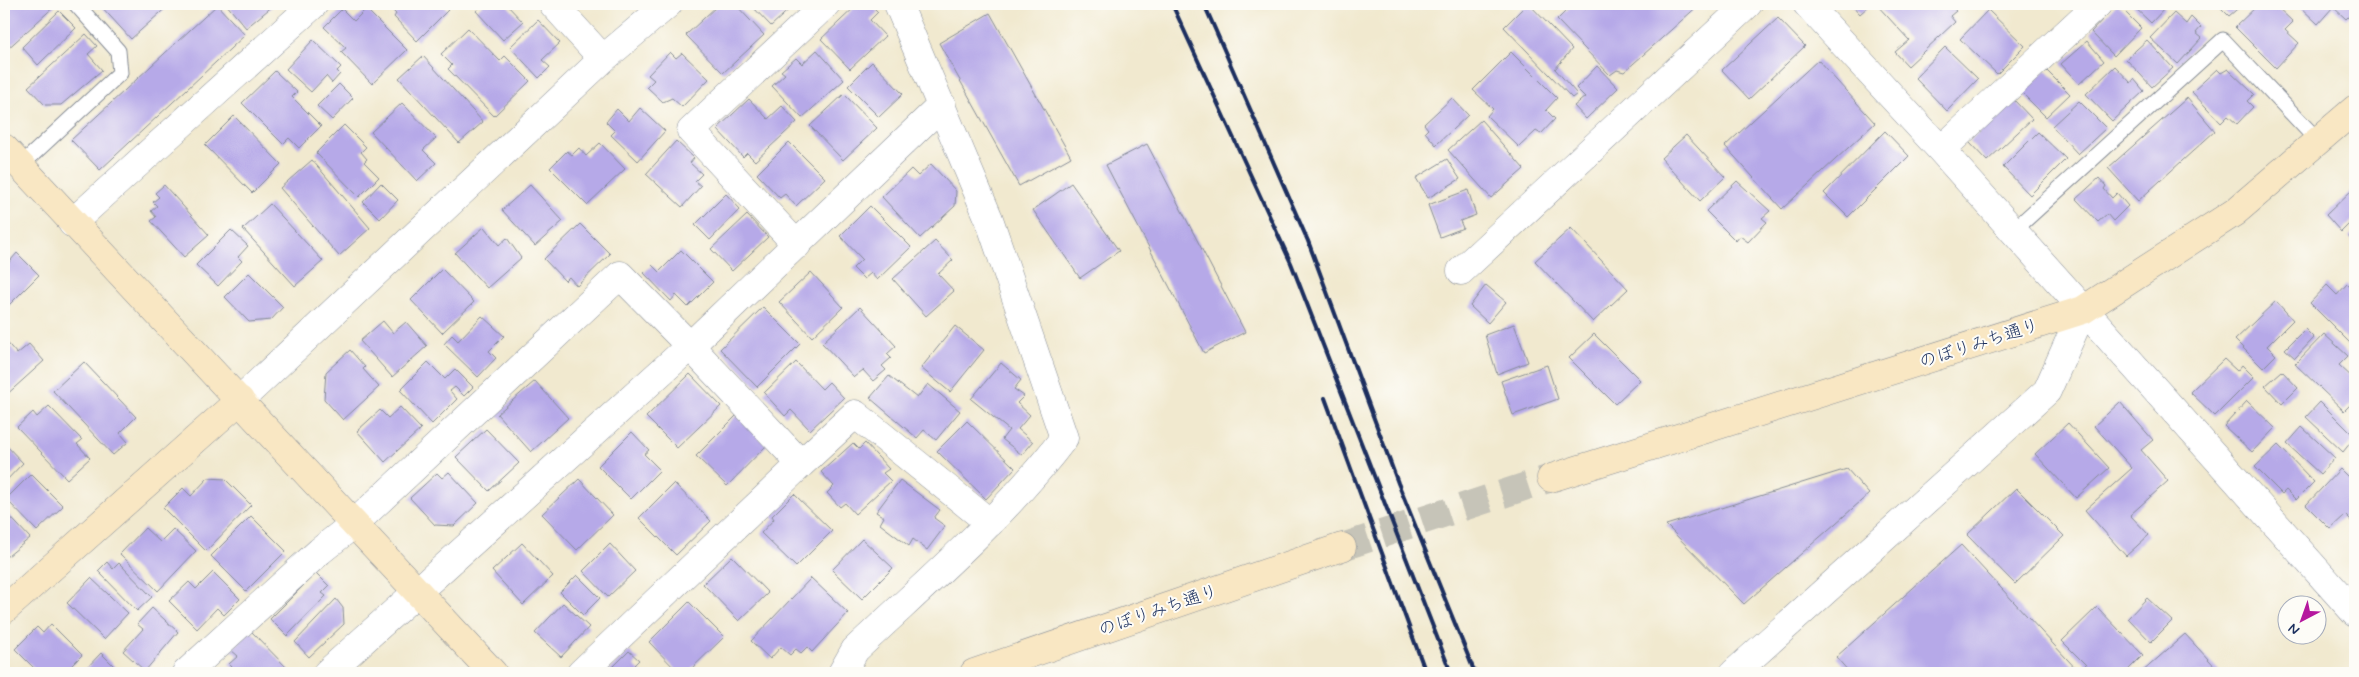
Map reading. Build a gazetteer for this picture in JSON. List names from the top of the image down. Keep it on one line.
{"streets":{"street":["のぼりみち通り"]},"north":"bottom left"}
